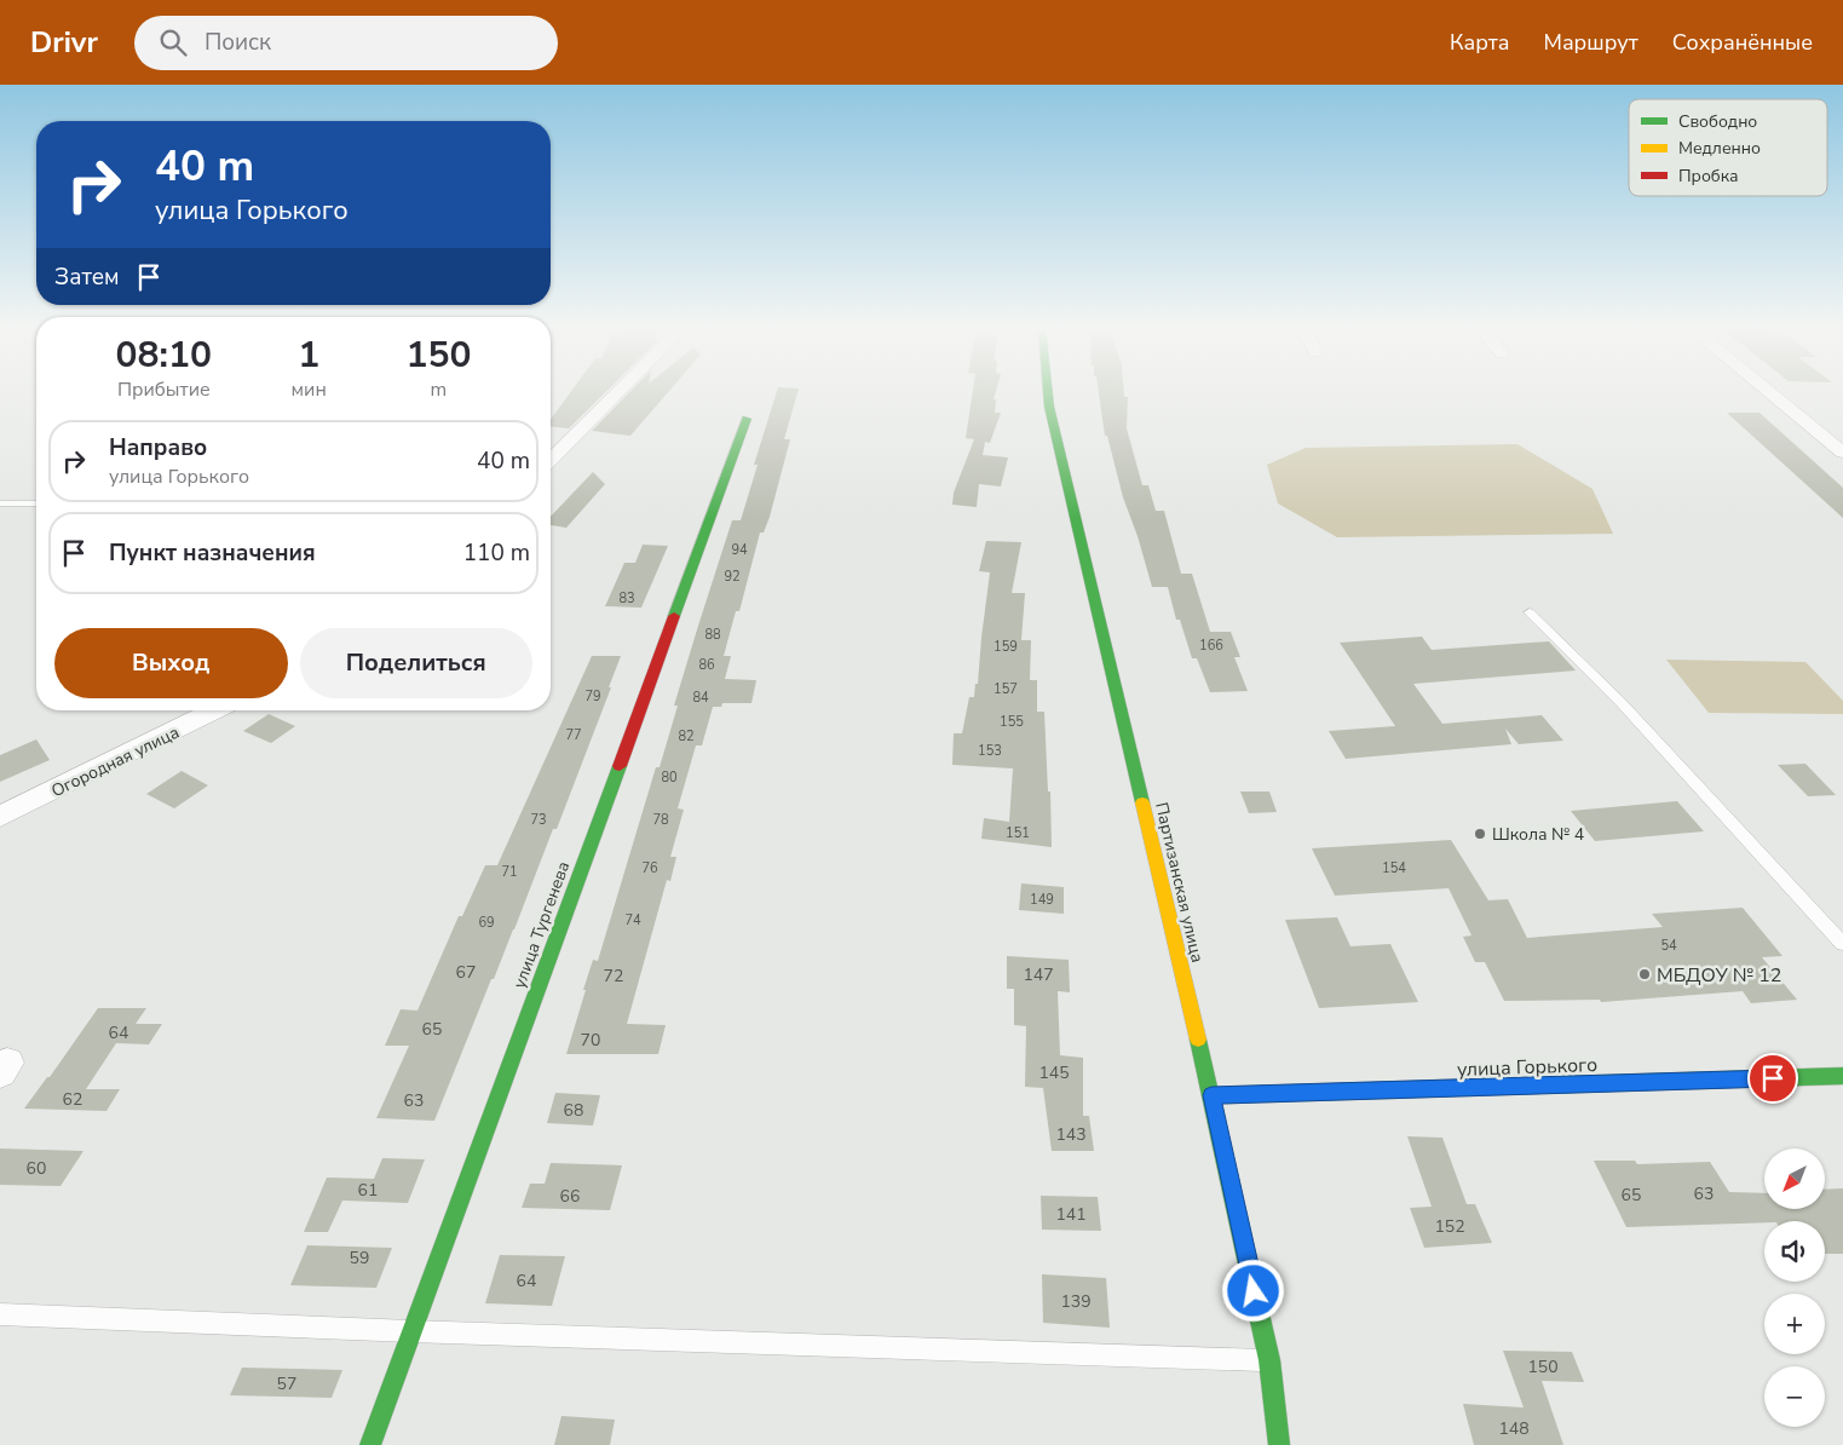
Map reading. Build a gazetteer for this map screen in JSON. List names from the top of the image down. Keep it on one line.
{"streets":{"street":["Огородная улица","Партизанская улица","улица Тургенева","улица Горького"]},"crossings":[["Партизанская улица","улица Горького"]],"places":["Школа № 4","МБДОУ № 12"],"house_numbers":["94","92","83","88","166","159","86","157","79","84","155","77","82","153","80","73","78","151","76","154","71","149","74","69","54","67","147","72","65","64","70","145","62","63","68","143","60","61","63","65","66","141","152","59","64","139","150","57","148"],"legend":["Свободно","Медленно","Пробка"],"north":"bottom left","page":{"header":"Drivr","search":"Поиск","nav":["Карта","Маршрут","Сохранённые"],"turn":["40 m","улица Горького"],"then":"Затем","eta":["08:10","Прибытие","1","мин","150","m"],"list":[{"name":"Направо","note":"улица Горького","value":"40 m"},{"name":"Пункт назначения","value":"110 m"}],"buttons":["Выход","Поделиться"],"map_buttons":["+","−"]}}
